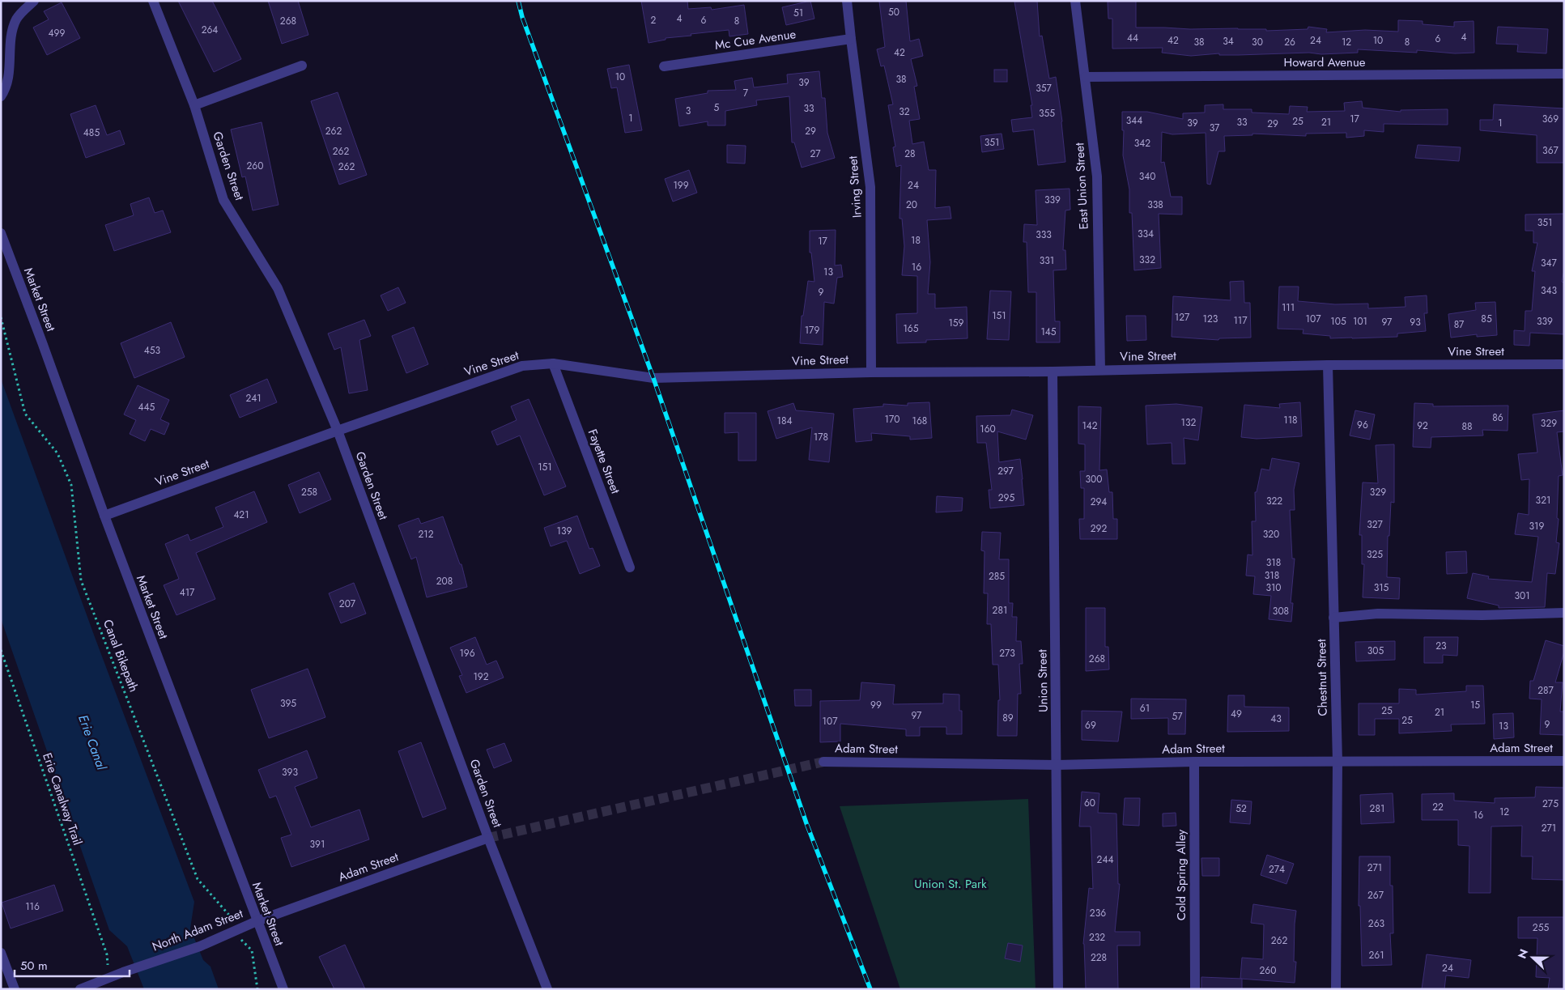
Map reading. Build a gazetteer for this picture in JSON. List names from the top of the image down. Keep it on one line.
{"streets":{"street":["Mc Cue Avenue","Howard Avenue","Garden Street","East Union Street","Irving Street","Market Street","Vine Street","Fayette Street","Chestnut Street","Union Street","Adam Street","Cold Spring Alley","North Adam Street"],"path":["Canal Bikepath","Erie Canalway Trail"]},"crossings":[["Mc Cue Avenue","Irving Street"],["Howard Avenue","East Union Street"],["Garden Street","Vine Street"],["Garden Street","Adam Street"],["East Union Street","Vine Street"],["Irving Street","Vine Street"],["Market Street","Vine Street"],["Market Street","Adam Street"],["Market Street","North Adam Street"],["Vine Street","Fayette Street"],["Vine Street","Chestnut Street"],["Vine Street","Union Street"],["Canal Bikepath","North Adam Street"],["Chestnut Street","Adam Street"],["Union Street","Adam Street"],["Adam Street","Cold Spring Alley"],["Adam Street","North Adam Street"]],"water":["Erie Canal"],"parks":["Union St. Park"],"house_numbers":["50","51","4","2","6","268","8","264","499","4","44","6","42","24","10","34","38","30","26","12","8","42","10","38","39","357","7","5","33","3","32","355","1","17","369","344","25","33","21","39","1","29","37","262","29","485","351","342","367","262","27","28","260","262","340","199","24","339","20","338","351","334","333","18","17","332","331","347","16","13","343","9","111","151","127","123","107","85","117","105","101","339","97","93","159","87","165","179","145","453","241","445","86","170","118","184","168","132","329","96","142","92","88","160","178","151","297","300","258","329","295","321","322","294","421","327","319","292","139","212","320","325","318","318","285","208","310","315","417","301","207","281","308","23","305","196","273","268","192","287","395","99","15","61","25","21","49","97","57","89","43","25","107","9","69","13","393","60","275","22","52","281","12","16","271","391","244","271","274","267","116","236","263","255","232","262","261","228","24","260"],"scale_bar":"50 m","north":"left"}
